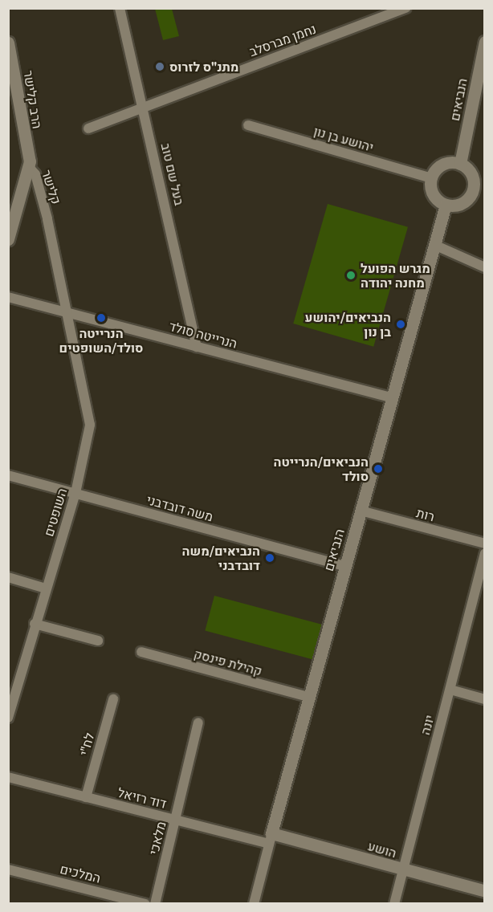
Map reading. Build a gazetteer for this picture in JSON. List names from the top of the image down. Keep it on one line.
{"streets":{"street":["נחמן מברסלב","הרב קלישר","הנביאים","יהושע בן נון","בעל שם טוב","קלישר","הנרייטה סולד","משה דובדבני","השופטים","רות","קהילת פינסק","יונה","לח\"י","דוד רזיאל","מלאכי","הושע","המלכים"]},"crossings":[["נחמן מברסלב","בעל שם טוב"],["הרב קלישר","קלישר"],["הנביאים","יהושע בן נון"],["הנביאים","הנרייטה סולד"],["הנביאים","משה דובדבני"],["הנביאים","רות"],["הנביאים","קהילת פינסק"],["הנביאים","דוד רזיאל"],["הנביאים","הושע"],["בעל שם טוב","הנרייטה סולד"],["קלישר","הנרייטה סולד"],["קלישר","השופטים"],["הנרייטה סולד","השופטים"],["משה דובדבני","השופטים"],["יונה","הושע"],["לח\"י","דוד רזיאל"],["דוד רזיאל","מלאכי"],["דוד רזיאל","הושע"]],"places":["מתנ\"ס לזרוס","מגרש הפועל מחנה יהודה","הנרייטה סולד/השופטים","הנביאים/יהושע בן נון","הנביאים/הנרייטה סולד","הנביאים/משה דובדבני"]}
